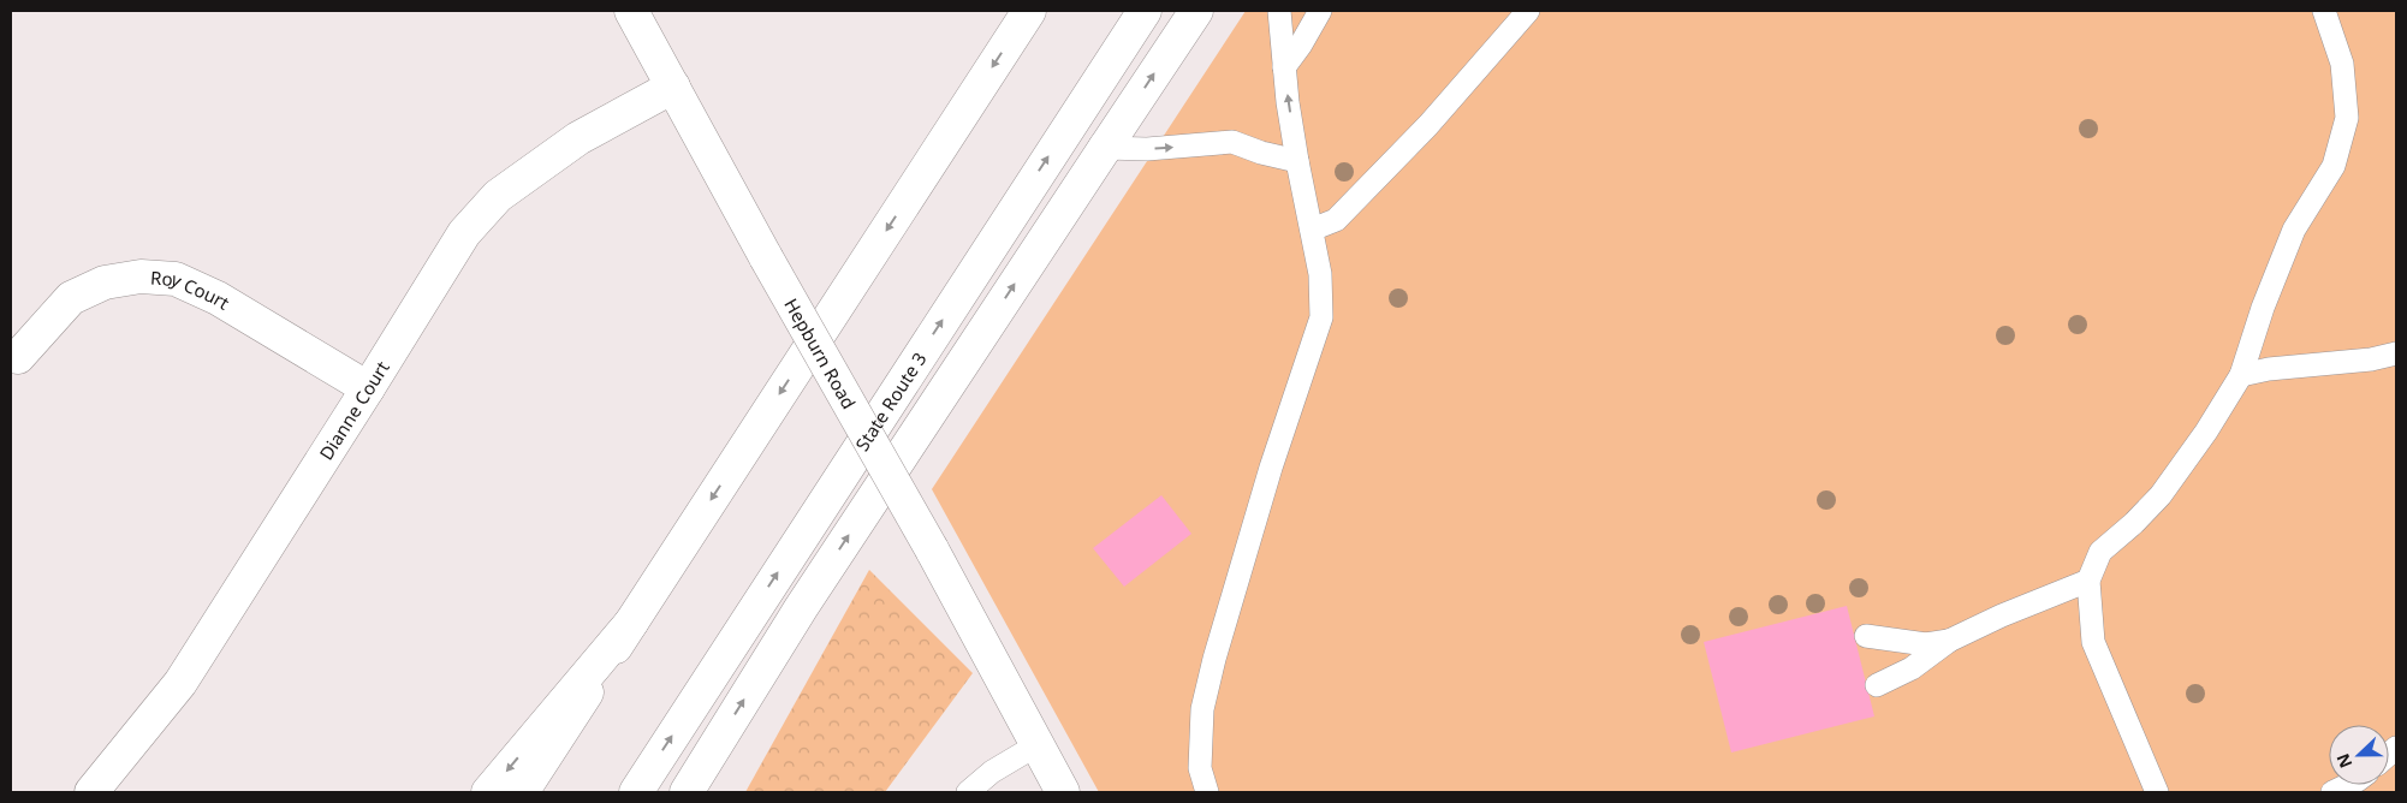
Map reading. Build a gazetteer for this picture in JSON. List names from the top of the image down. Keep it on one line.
{"streets":{"main road":["Roy Court","Hepburn Road","State Route 3","Dianne Court"]},"crossings":[["Roy Court","Dianne Court"],["Hepburn Road","Dianne Court"]],"north":"left"}
